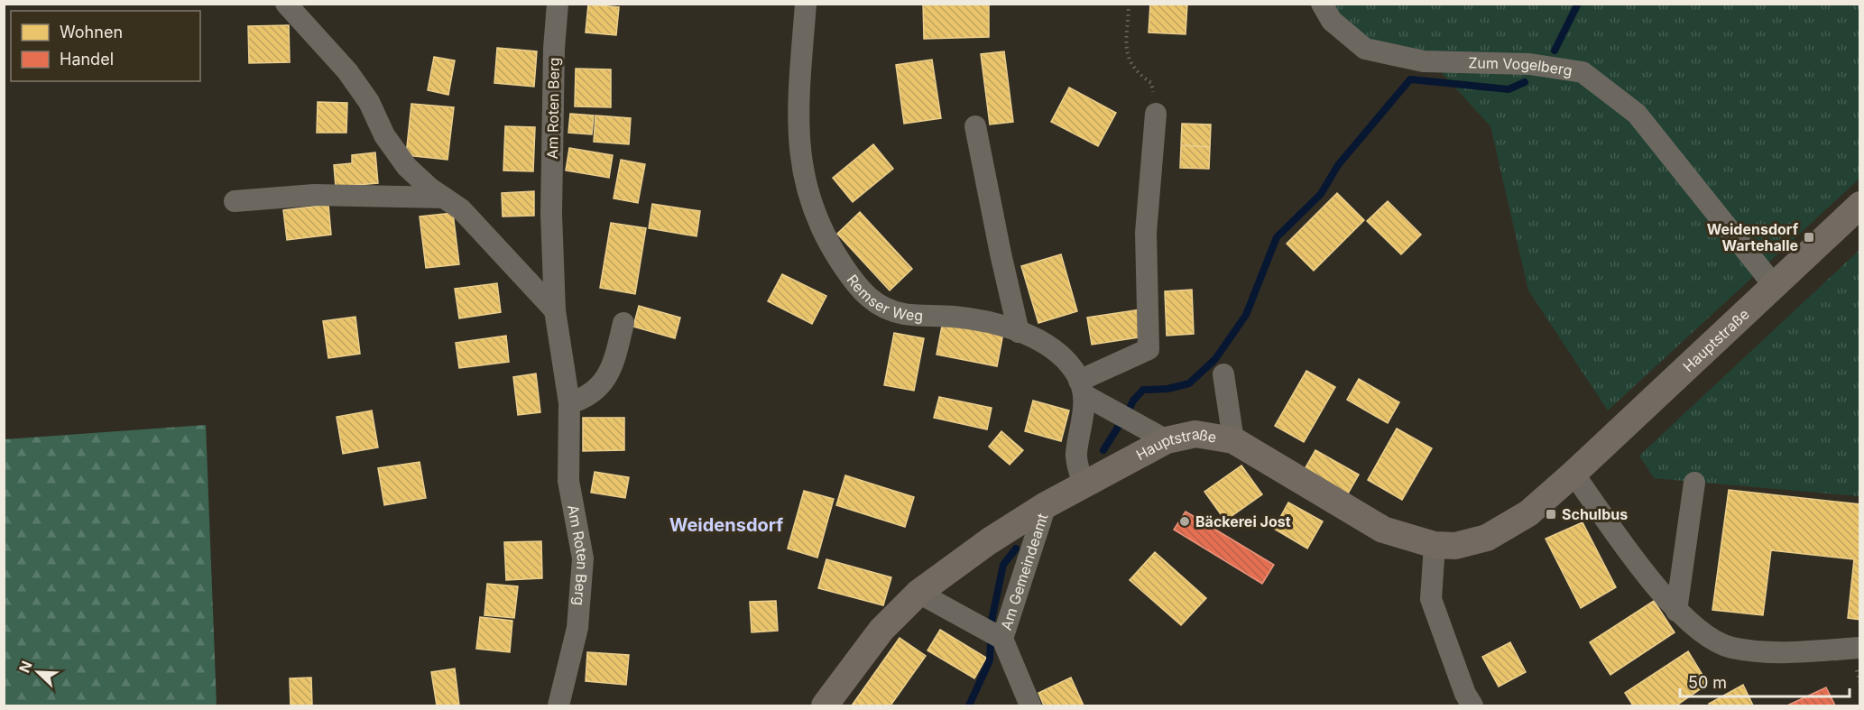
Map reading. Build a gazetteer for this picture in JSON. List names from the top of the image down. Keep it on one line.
{"streets":{"main road":["Hauptstraße"],"street":["Zum Vogelberg","Am Roten Berg","Remser Weg","Am Gemeindeamt"]},"crossings":[["Zum Vogelberg","Hauptstraße"],["Hauptstraße","Am Gemeindeamt"]],"districts":["Weidensdorf"],"places":{"transit":["Weidensdorf Wartehalle","Schulbus"],"other":["Bäckerei Jost"]},"legend":["Wohnen","Handel"],"scale_bar":"50 m","north":"top left"}
